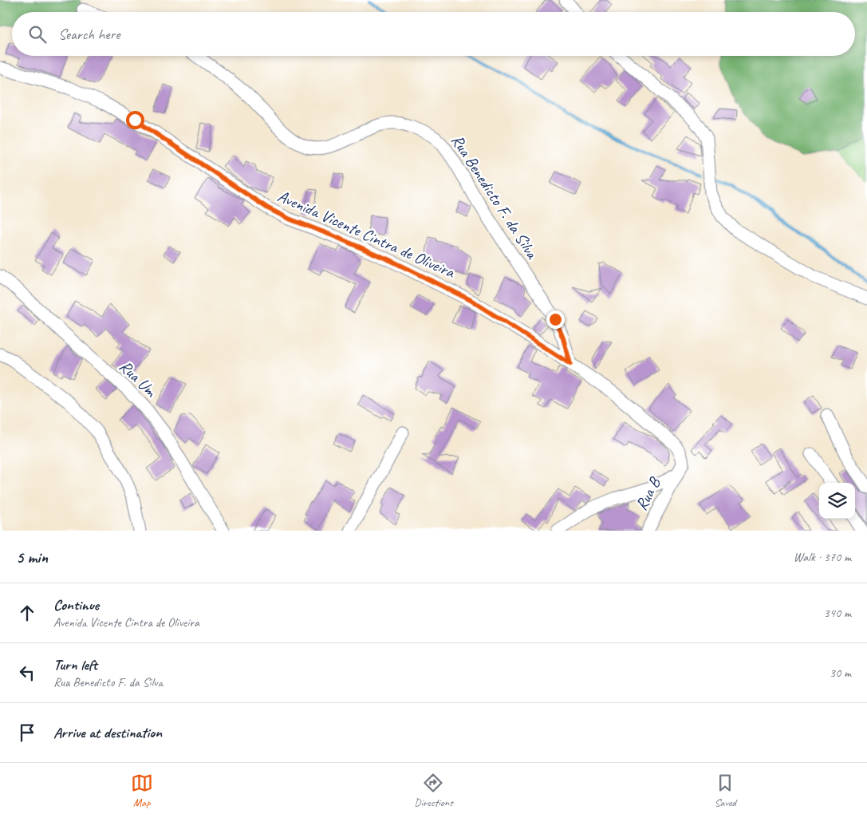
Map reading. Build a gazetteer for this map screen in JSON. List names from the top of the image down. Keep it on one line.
{"streets":{"street":["Rua Benedicto F. da Silva","Avenida Vicente Cintra de Oliveira","Rua Um","Rua B"]},"crossings":[["Rua Benedicto F. da Silva","Avenida Vicente Cintra de Oliveira"],["Avenida Vicente Cintra de Oliveira","Rua B"]],"page":{"search":"Search here","heading":["5 min","Walk · 370 m"],"list":[["Continue","Avenida Vicente Cintra de Oliveira","340 m"],["Turn left","Rua Benedicto F. da Silva","30 m"],"Arrive at destination"],"nav":["Map","Directions","Saved"]}}
